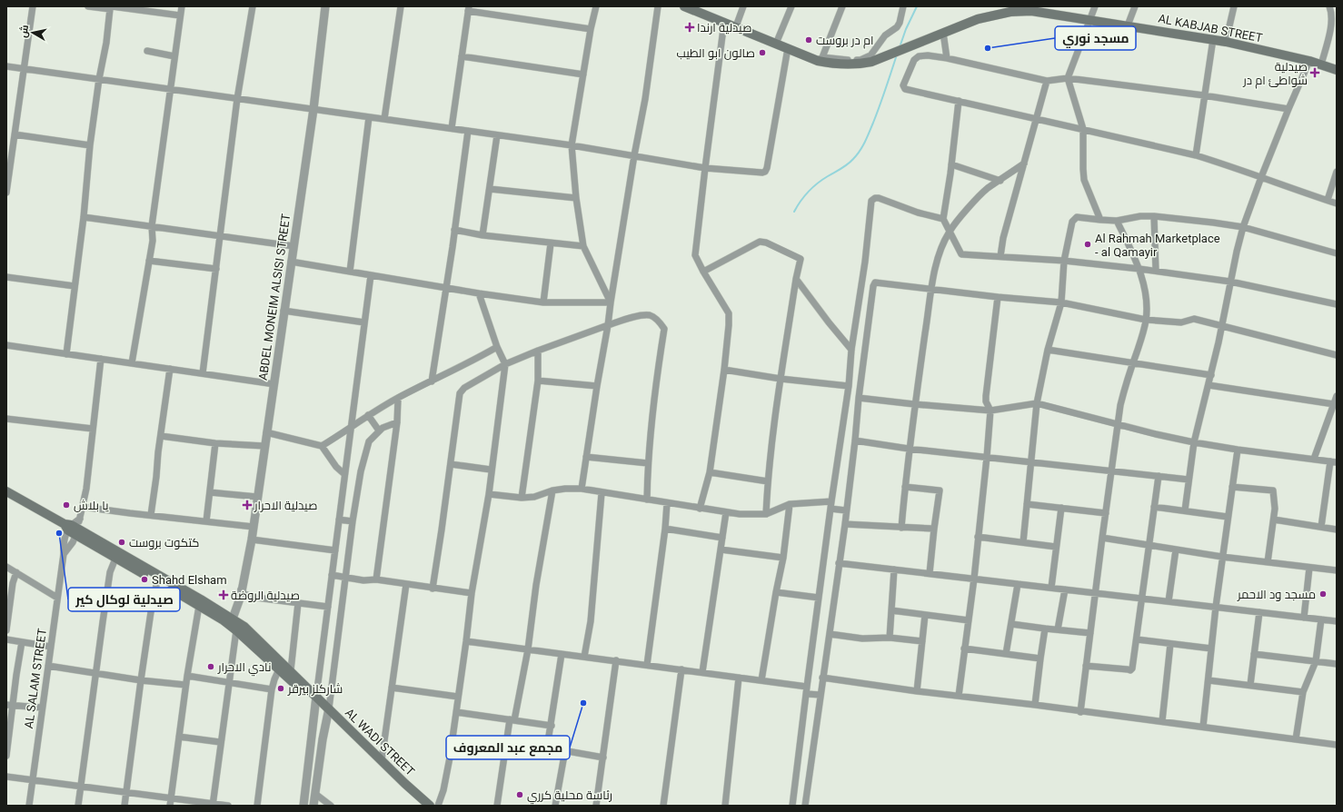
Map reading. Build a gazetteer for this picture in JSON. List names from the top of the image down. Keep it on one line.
{"streets":{"main road":["AL KABJAB STREET","AL WADI STREET"],"street":["ABDEL MONEIM ALSISI STREET","AL SALAM STREET"]},"crossings":[["ABDEL MONEIM ALSISI STREET","AL WADI STREET"],["AL SALAM STREET","AL WADI STREET"]],"places":{"health":["صيدلية ارندا","صيدلية شواطئ ام در","صيدلية الاحرار","صيدلية الروضة"],"other":["ام در بروست","مسجد نوري","صالون ابو الطيب","Al Rahmah Marketplace - al Qamayir","يا بلاش","صيدلية لوكال كير","كتكوت بروست","Shahd Elsham","مسجد ود الاحمر","نادي الاحرار","شاركلز بيرقر","مجمع عبد المعروف","رئاسة محلية كرري"]},"north":"left"}
